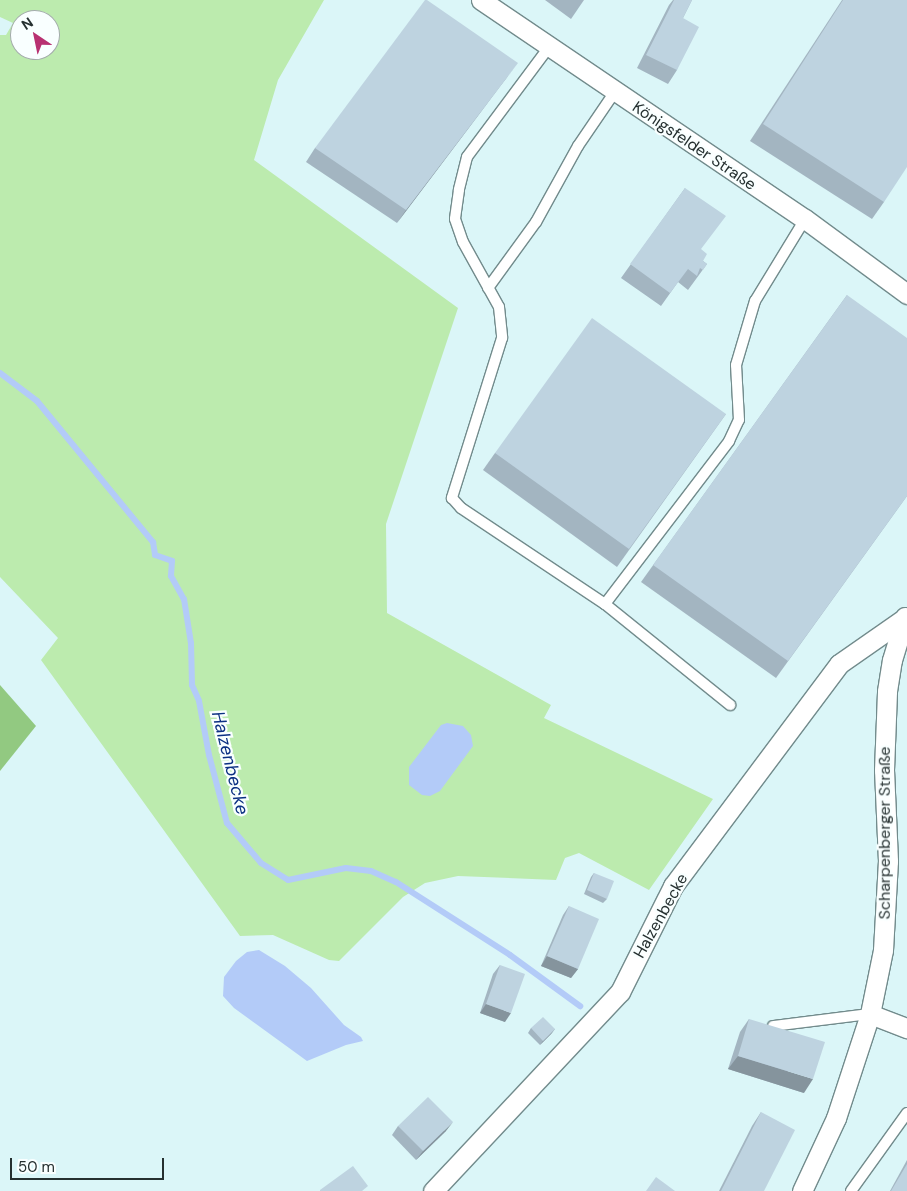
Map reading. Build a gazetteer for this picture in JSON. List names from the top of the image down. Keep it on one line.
{"streets":{"street":["Königsfelder Straße","Scharpenberger Straße","Halzenbecke"]},"crossings":[["Scharpenberger Straße","Halzenbecke"]],"water":["Halzenbecke"],"scale_bar":"50 m","north":"top left"}
